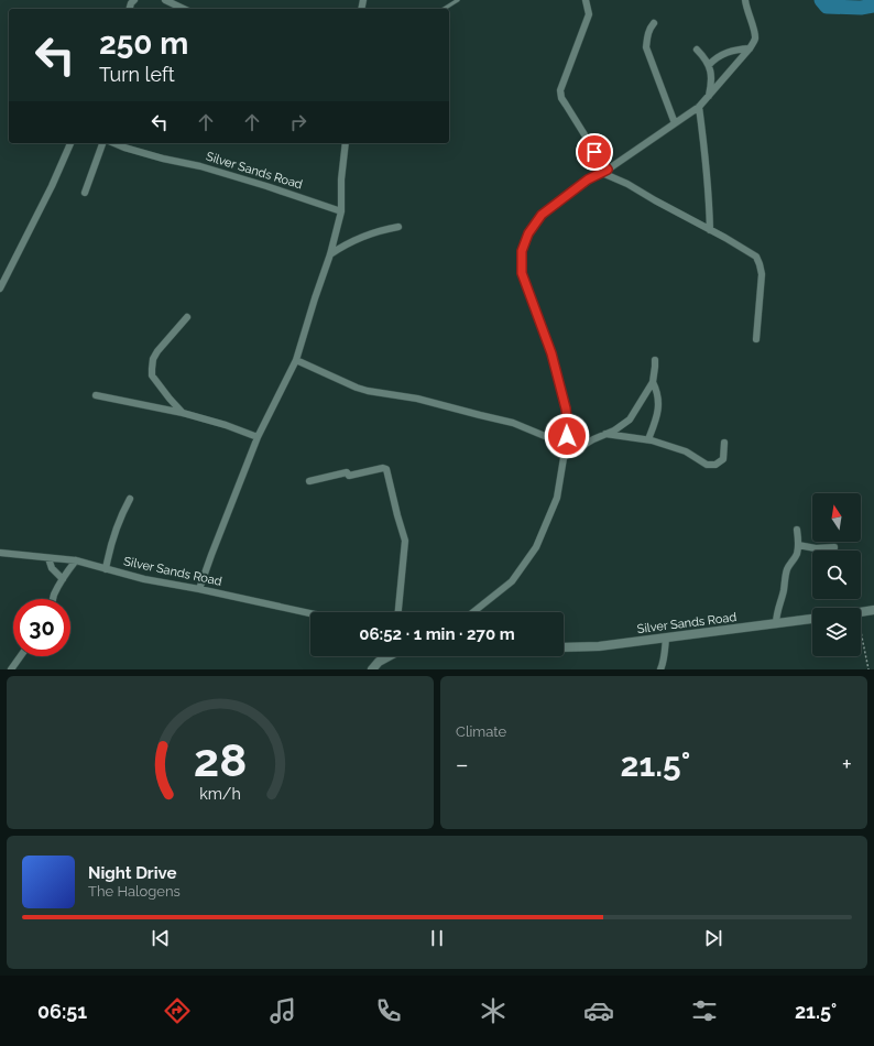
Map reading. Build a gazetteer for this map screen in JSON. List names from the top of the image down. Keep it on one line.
{"streets":{"street":["Silver Sands Road"]},"north":"top","page":{"turn":["250 m","Turn left"],"limit":"30","trip":"06:52 · 1 min · 270 m","tile":"Climate","heat":["−","21.5°","+"],"song":["Night Drive","The Halogens"],"tabs":["06:51","21.5°"],"gauge":["28","km/h"]}}
